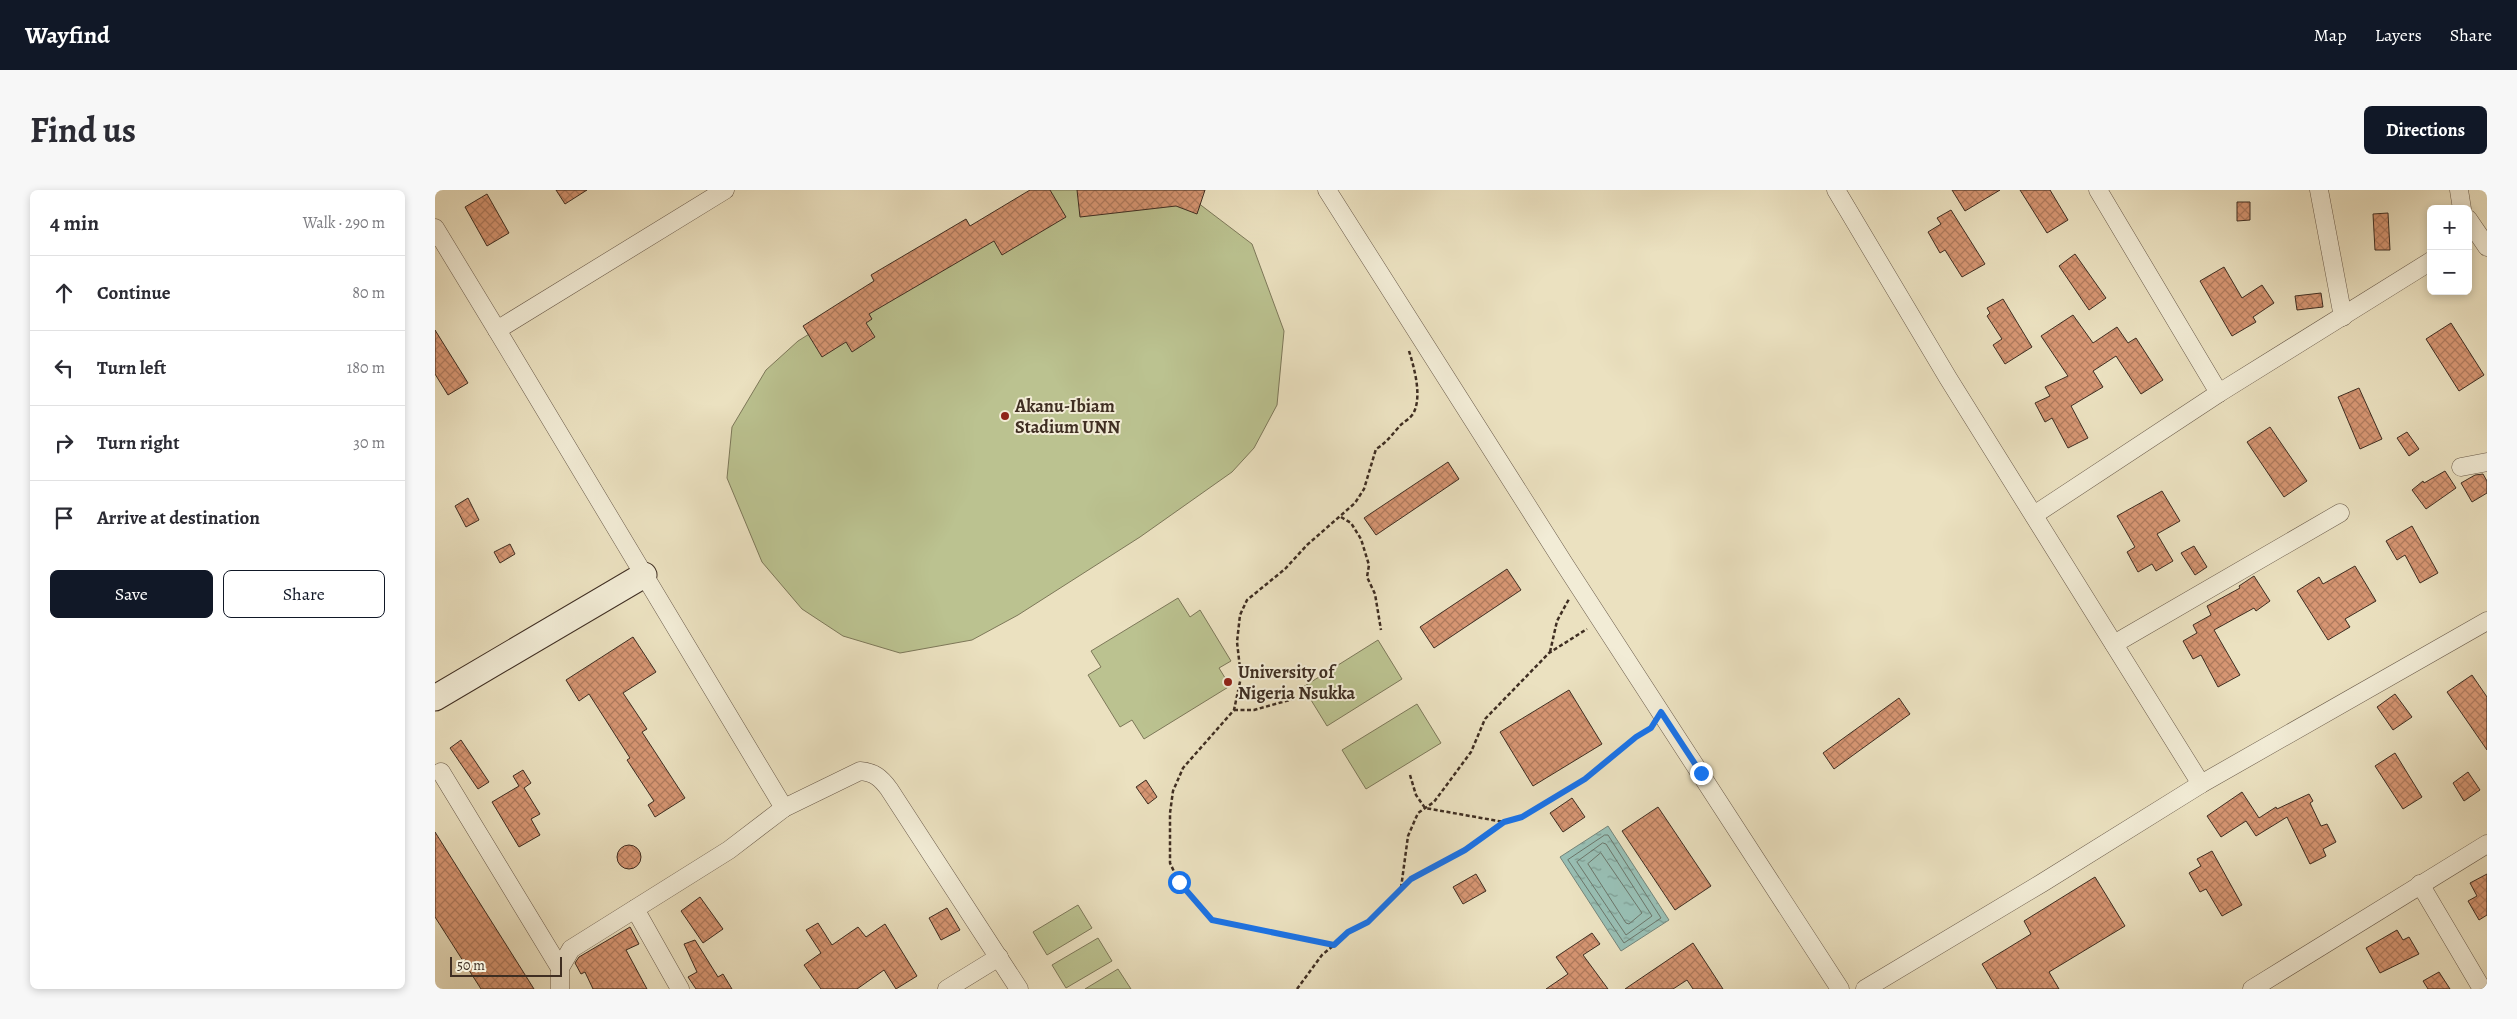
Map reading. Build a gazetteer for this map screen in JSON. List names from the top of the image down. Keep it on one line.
{"places":["Akanu-Ibiam Stadium UNN","University of Nigeria Nsukka"],"scale_bar":"50 m","page":{"header":"Wayfind","nav":["Map","Layers","Share"],"title":"Find us","buttons":["Directions",["Save","Share"]],"heading":["4 min","Walk · 290 m"],"map_buttons":["+","−"],"list":[["Continue","80 m"],["Turn left","180 m"],["Turn right","30 m"],"Arrive at destination"],"scale":"50 m"}}
